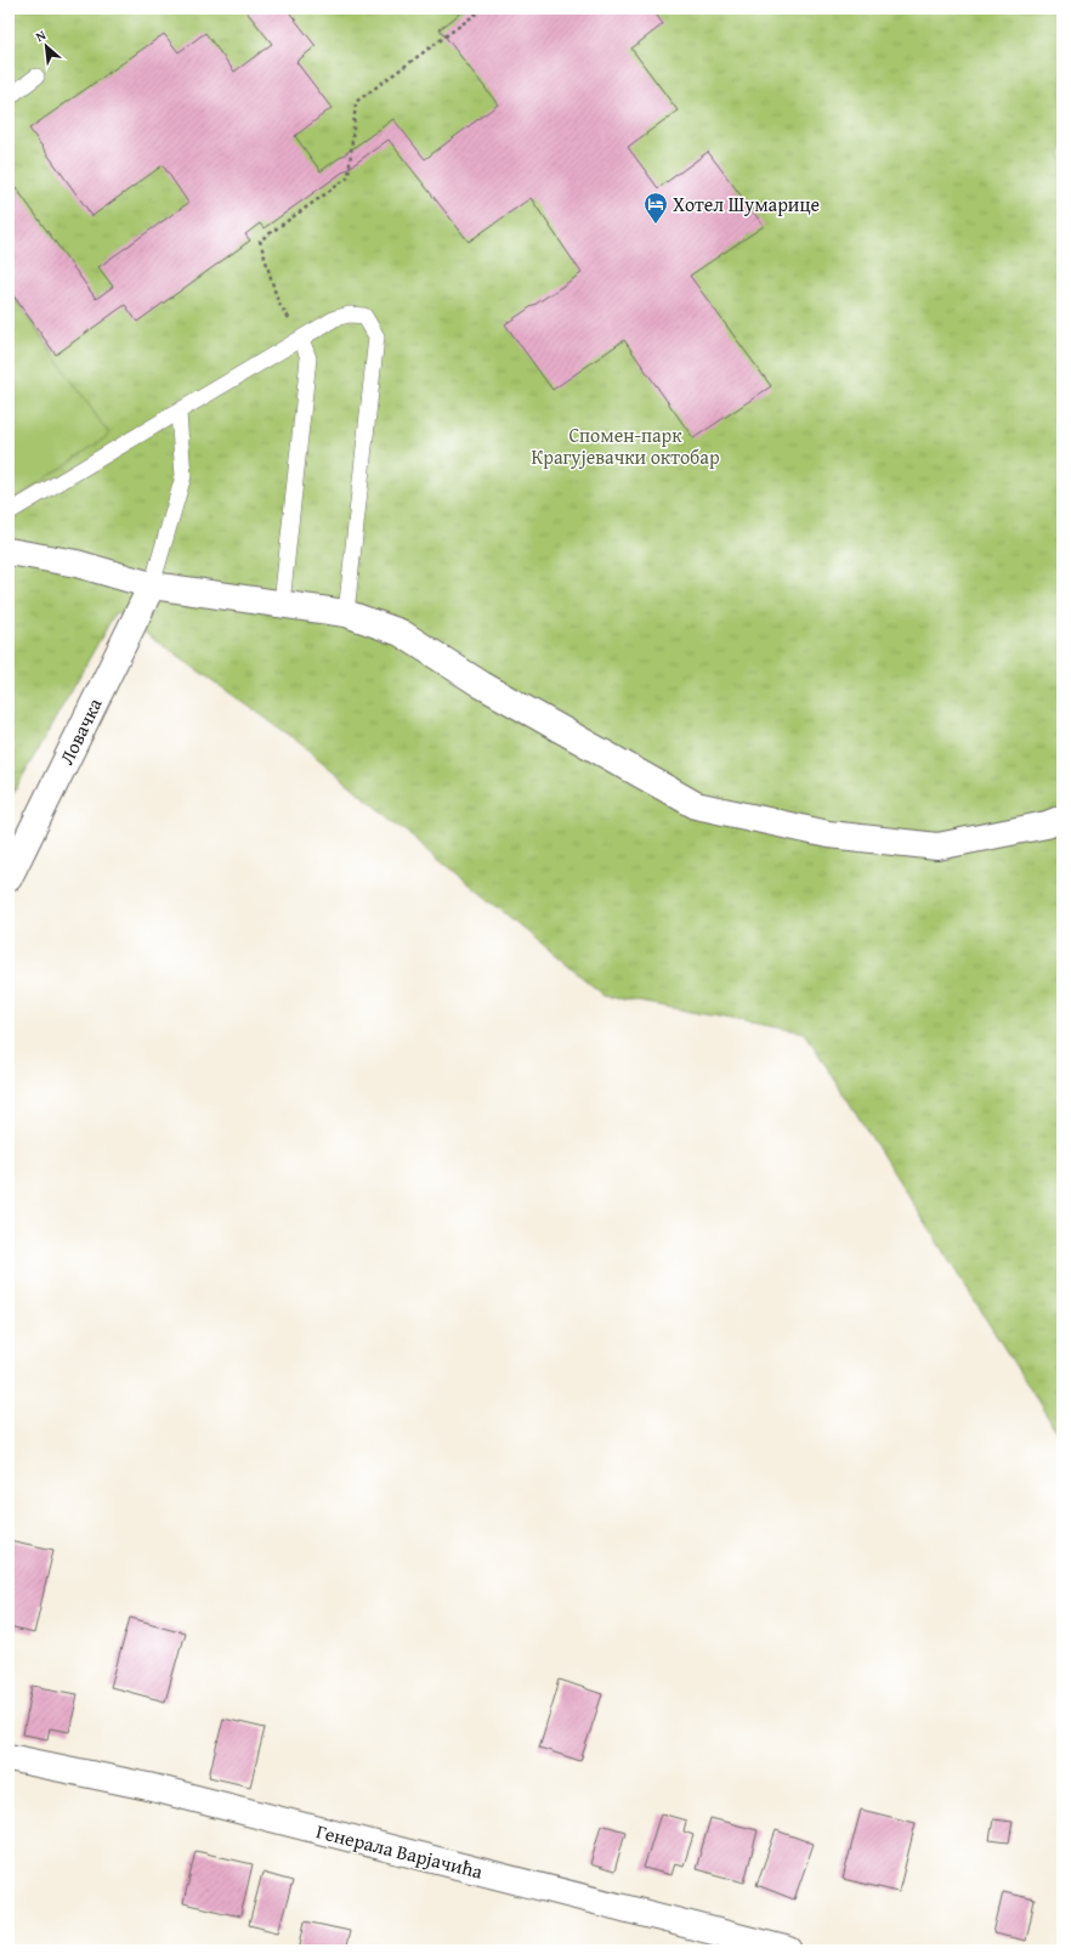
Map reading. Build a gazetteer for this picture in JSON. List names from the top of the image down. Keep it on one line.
{"streets":{"street":["Ловачка","Генерала Варјачића"]},"parks":["Спомен-парк Крагујевачки октобар"],"places":{"hotel":["Хотел Шумарице"]},"north":"top left"}
